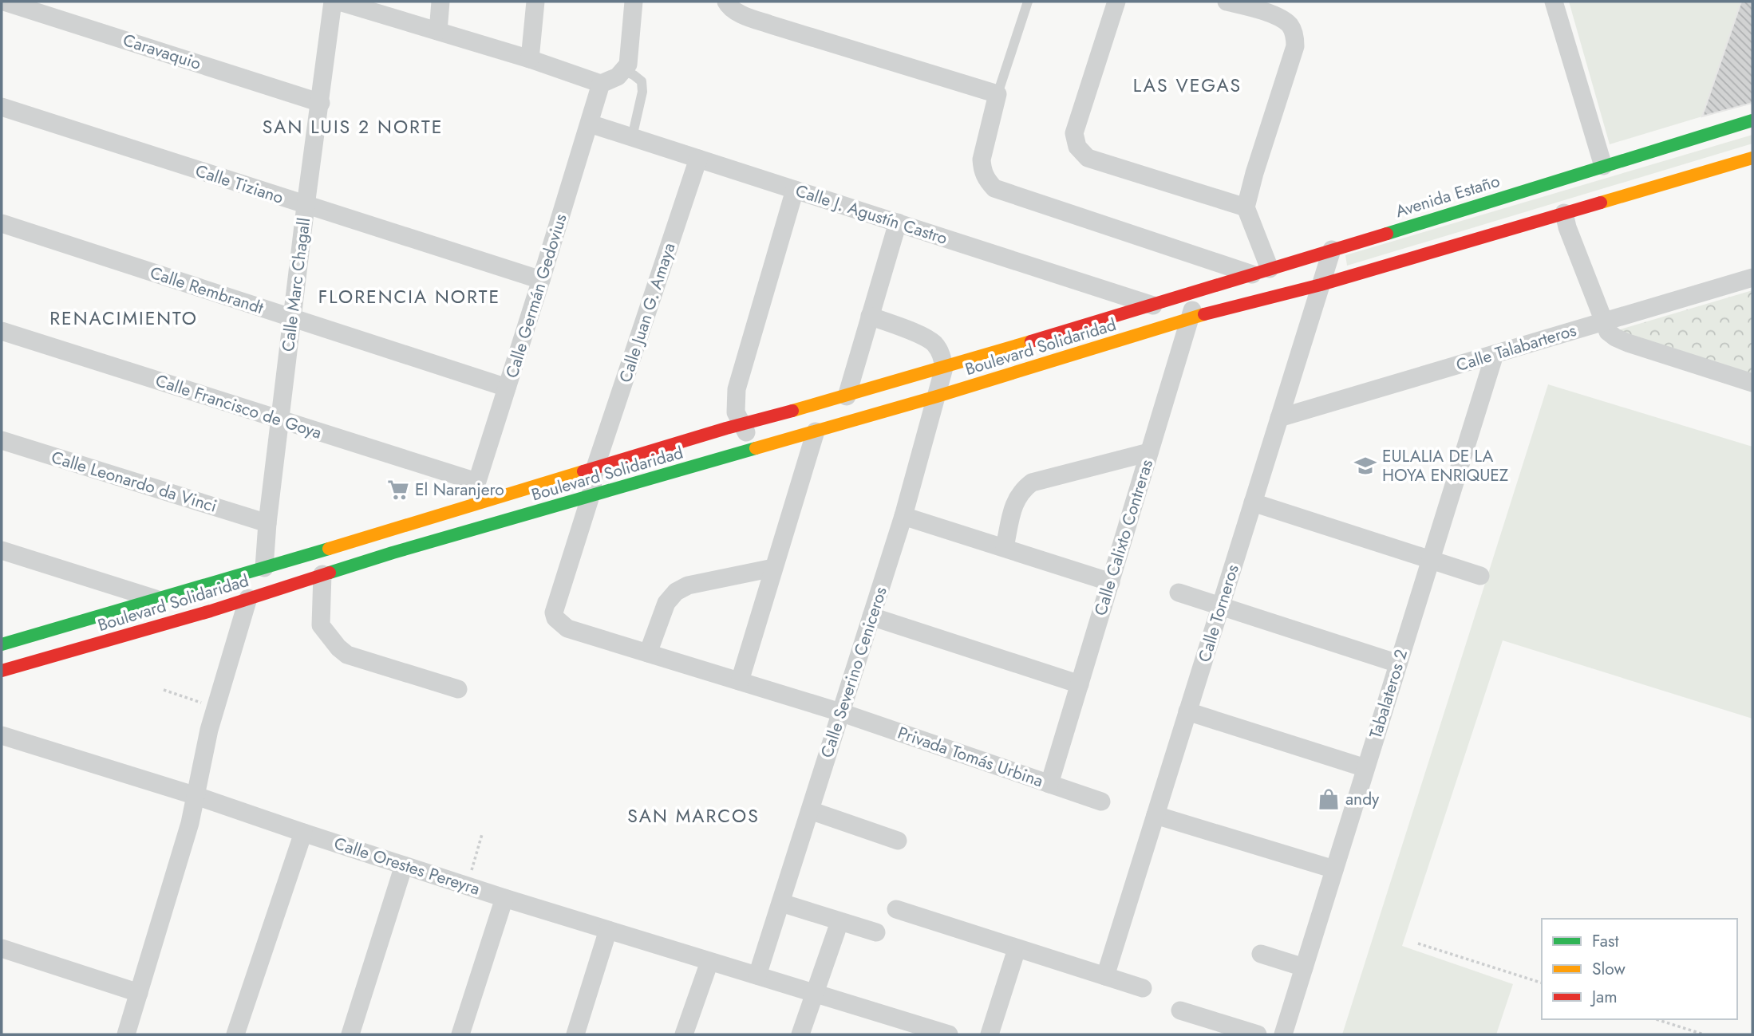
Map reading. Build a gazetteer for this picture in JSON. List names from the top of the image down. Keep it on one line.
{"streets":{"main road":["Avenida Estaño","Boulevard Solidaridad"],"street":["Caravaquio","Calle Tiziano","Calle J. Agustín Castro","Calle Marc Chagall","Calle Rembrandt","Calle Germán Gedovius","Calle Juan G. Amaya","Calle Talabarteros","Calle Francisco de Goya","Calle Leonardo da Vinci","Calle Calixto Contreras","Calle Torneros","Calle Severino Ceniceros","Tabalateros 2","Privada Tomás Urbina","Calle Orestes Pereyra"]},"crossings":[["Caravaquio","Calle Marc Chagall"],["Calle Tiziano","Calle Marc Chagall"],["Calle Tiziano","Calle Germán Gedovius"],["Avenida Estaño","Calle J. Agustín Castro"],["Avenida Estaño","Boulevard Solidaridad"],["Avenida Estaño","Calle Calixto Contreras"],["Avenida Estaño","Calle Torneros"],["Calle J. Agustín Castro","Calle Germán Gedovius"],["Calle J. Agustín Castro","Calle Juan G. Amaya"],["Calle J. Agustín Castro","Boulevard Solidaridad"],["Calle Marc Chagall","Calle Rembrandt"],["Calle Marc Chagall","Boulevard Solidaridad"],["Calle Marc Chagall","Calle Francisco de Goya"],["Calle Marc Chagall","Calle Leonardo da Vinci"],["Calle Rembrandt","Calle Germán Gedovius"],["Calle Germán Gedovius","Boulevard Solidaridad"],["Calle Germán Gedovius","Calle Francisco de Goya"],["Calle Juan G. Amaya","Boulevard Solidaridad"],["Calle Juan G. Amaya","Privada Tomás Urbina"],["Boulevard Solidaridad","Calle Calixto Contreras"],["Boulevard Solidaridad","Calle Severino Ceniceros"],["Calle Talabarteros","Calle Torneros"],["Calle Talabarteros","Tabalateros 2"],["Calle Calixto Contreras","Privada Tomás Urbina"],["Calle Severino Ceniceros","Privada Tomás Urbina"],["Calle Severino Ceniceros","Calle Orestes Pereyra"]],"districts":["LAS VEGAS","SAN LUIS 2 NORTE","FLORENCIA NORTE","RENACIMIENTO","SAN MARCOS"],"places":{"school or university":["EULALIA DE LA HOYA ENRIQUEZ"],"supermarket":["El Naranjero"],"shop":["andy"]},"legend":["Fast","Slow","Jam"]}
